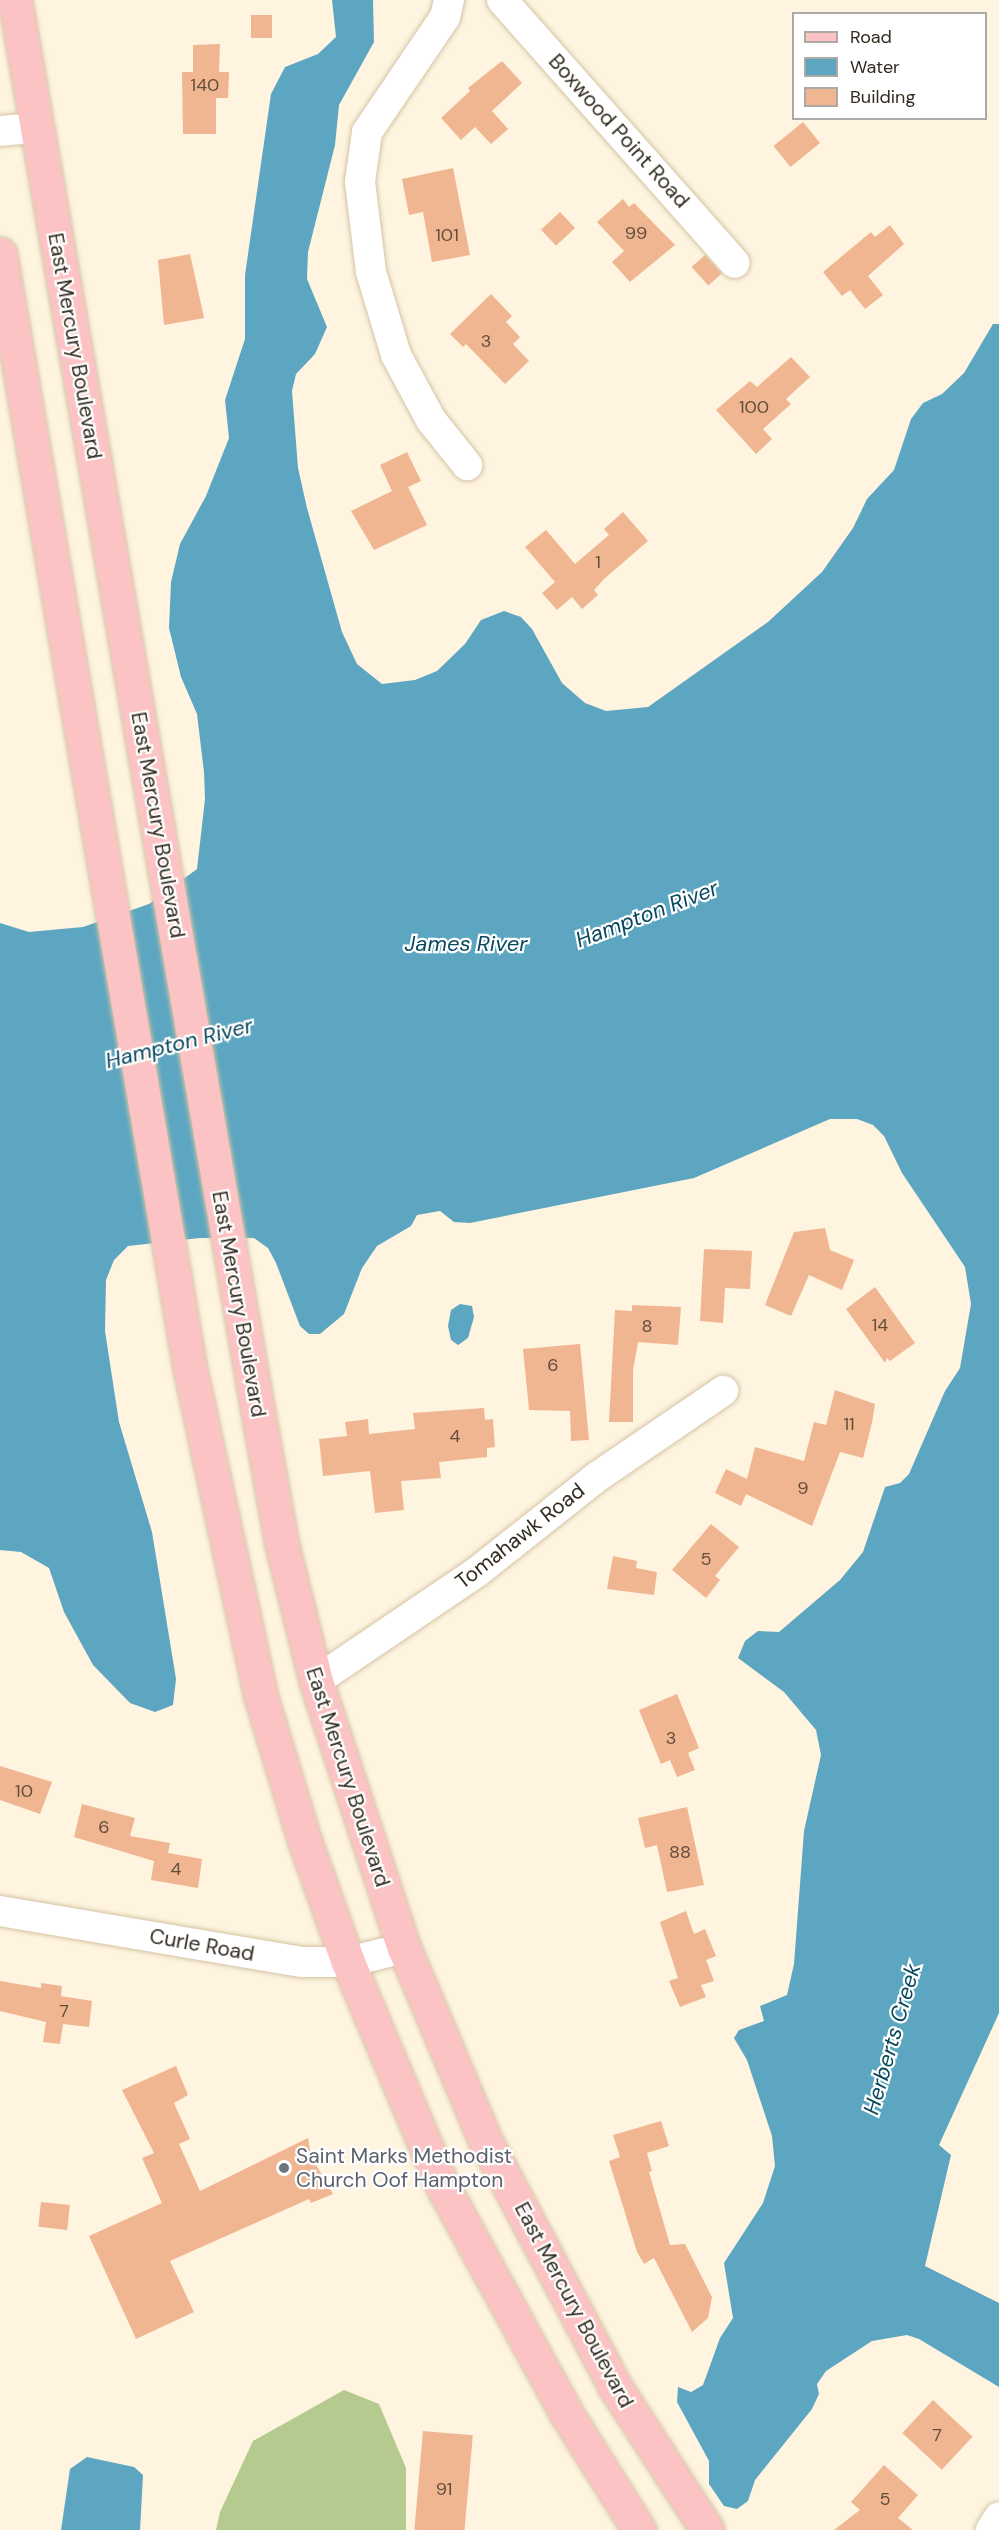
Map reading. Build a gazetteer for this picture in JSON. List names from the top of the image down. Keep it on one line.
{"streets":{"main road":["East Mercury Boulevard"],"street":["Boxwood Point Road","Tomahawk Road","Curle Road"]},"crossings":[["East Mercury Boulevard","Tomahawk Road"],["East Mercury Boulevard","Curle Road"]],"water":["Hampton River","James River","Herberts Creek"],"places":["Saint Marks Methodist Church Oof Hampton"],"house_numbers":["140","99","101","3","100","1","14","8","6","11","4","9","5","3","10","6","88","4","7","7","91","5"],"legend":["Road","Water","Building"]}
